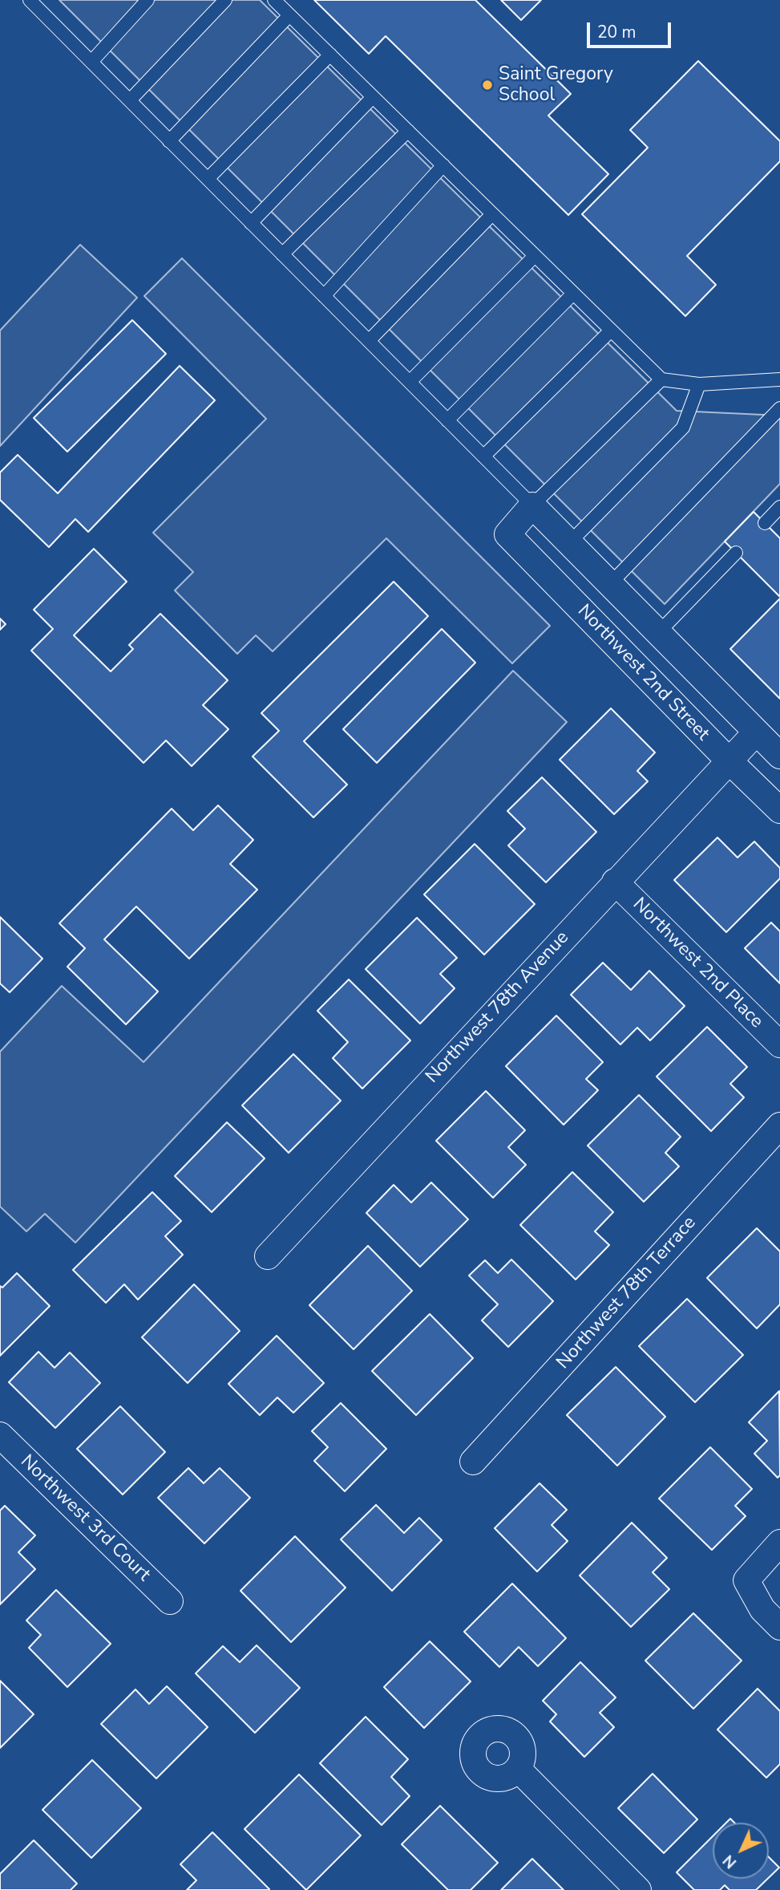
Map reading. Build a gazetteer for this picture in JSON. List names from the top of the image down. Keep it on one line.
{"streets":{"street":["Northwest 2nd Street","Northwest 2nd Place","Northwest 78th Avenue","Northwest 78th Terrace","Northwest 3rd Court"]},"crossings":[["Northwest 2nd Street","Northwest 78th Avenue"],["Northwest 2nd Place","Northwest 78th Avenue"]],"places":["Saint Gregory School"],"scale_bar":"20 m","north":"bottom left"}
